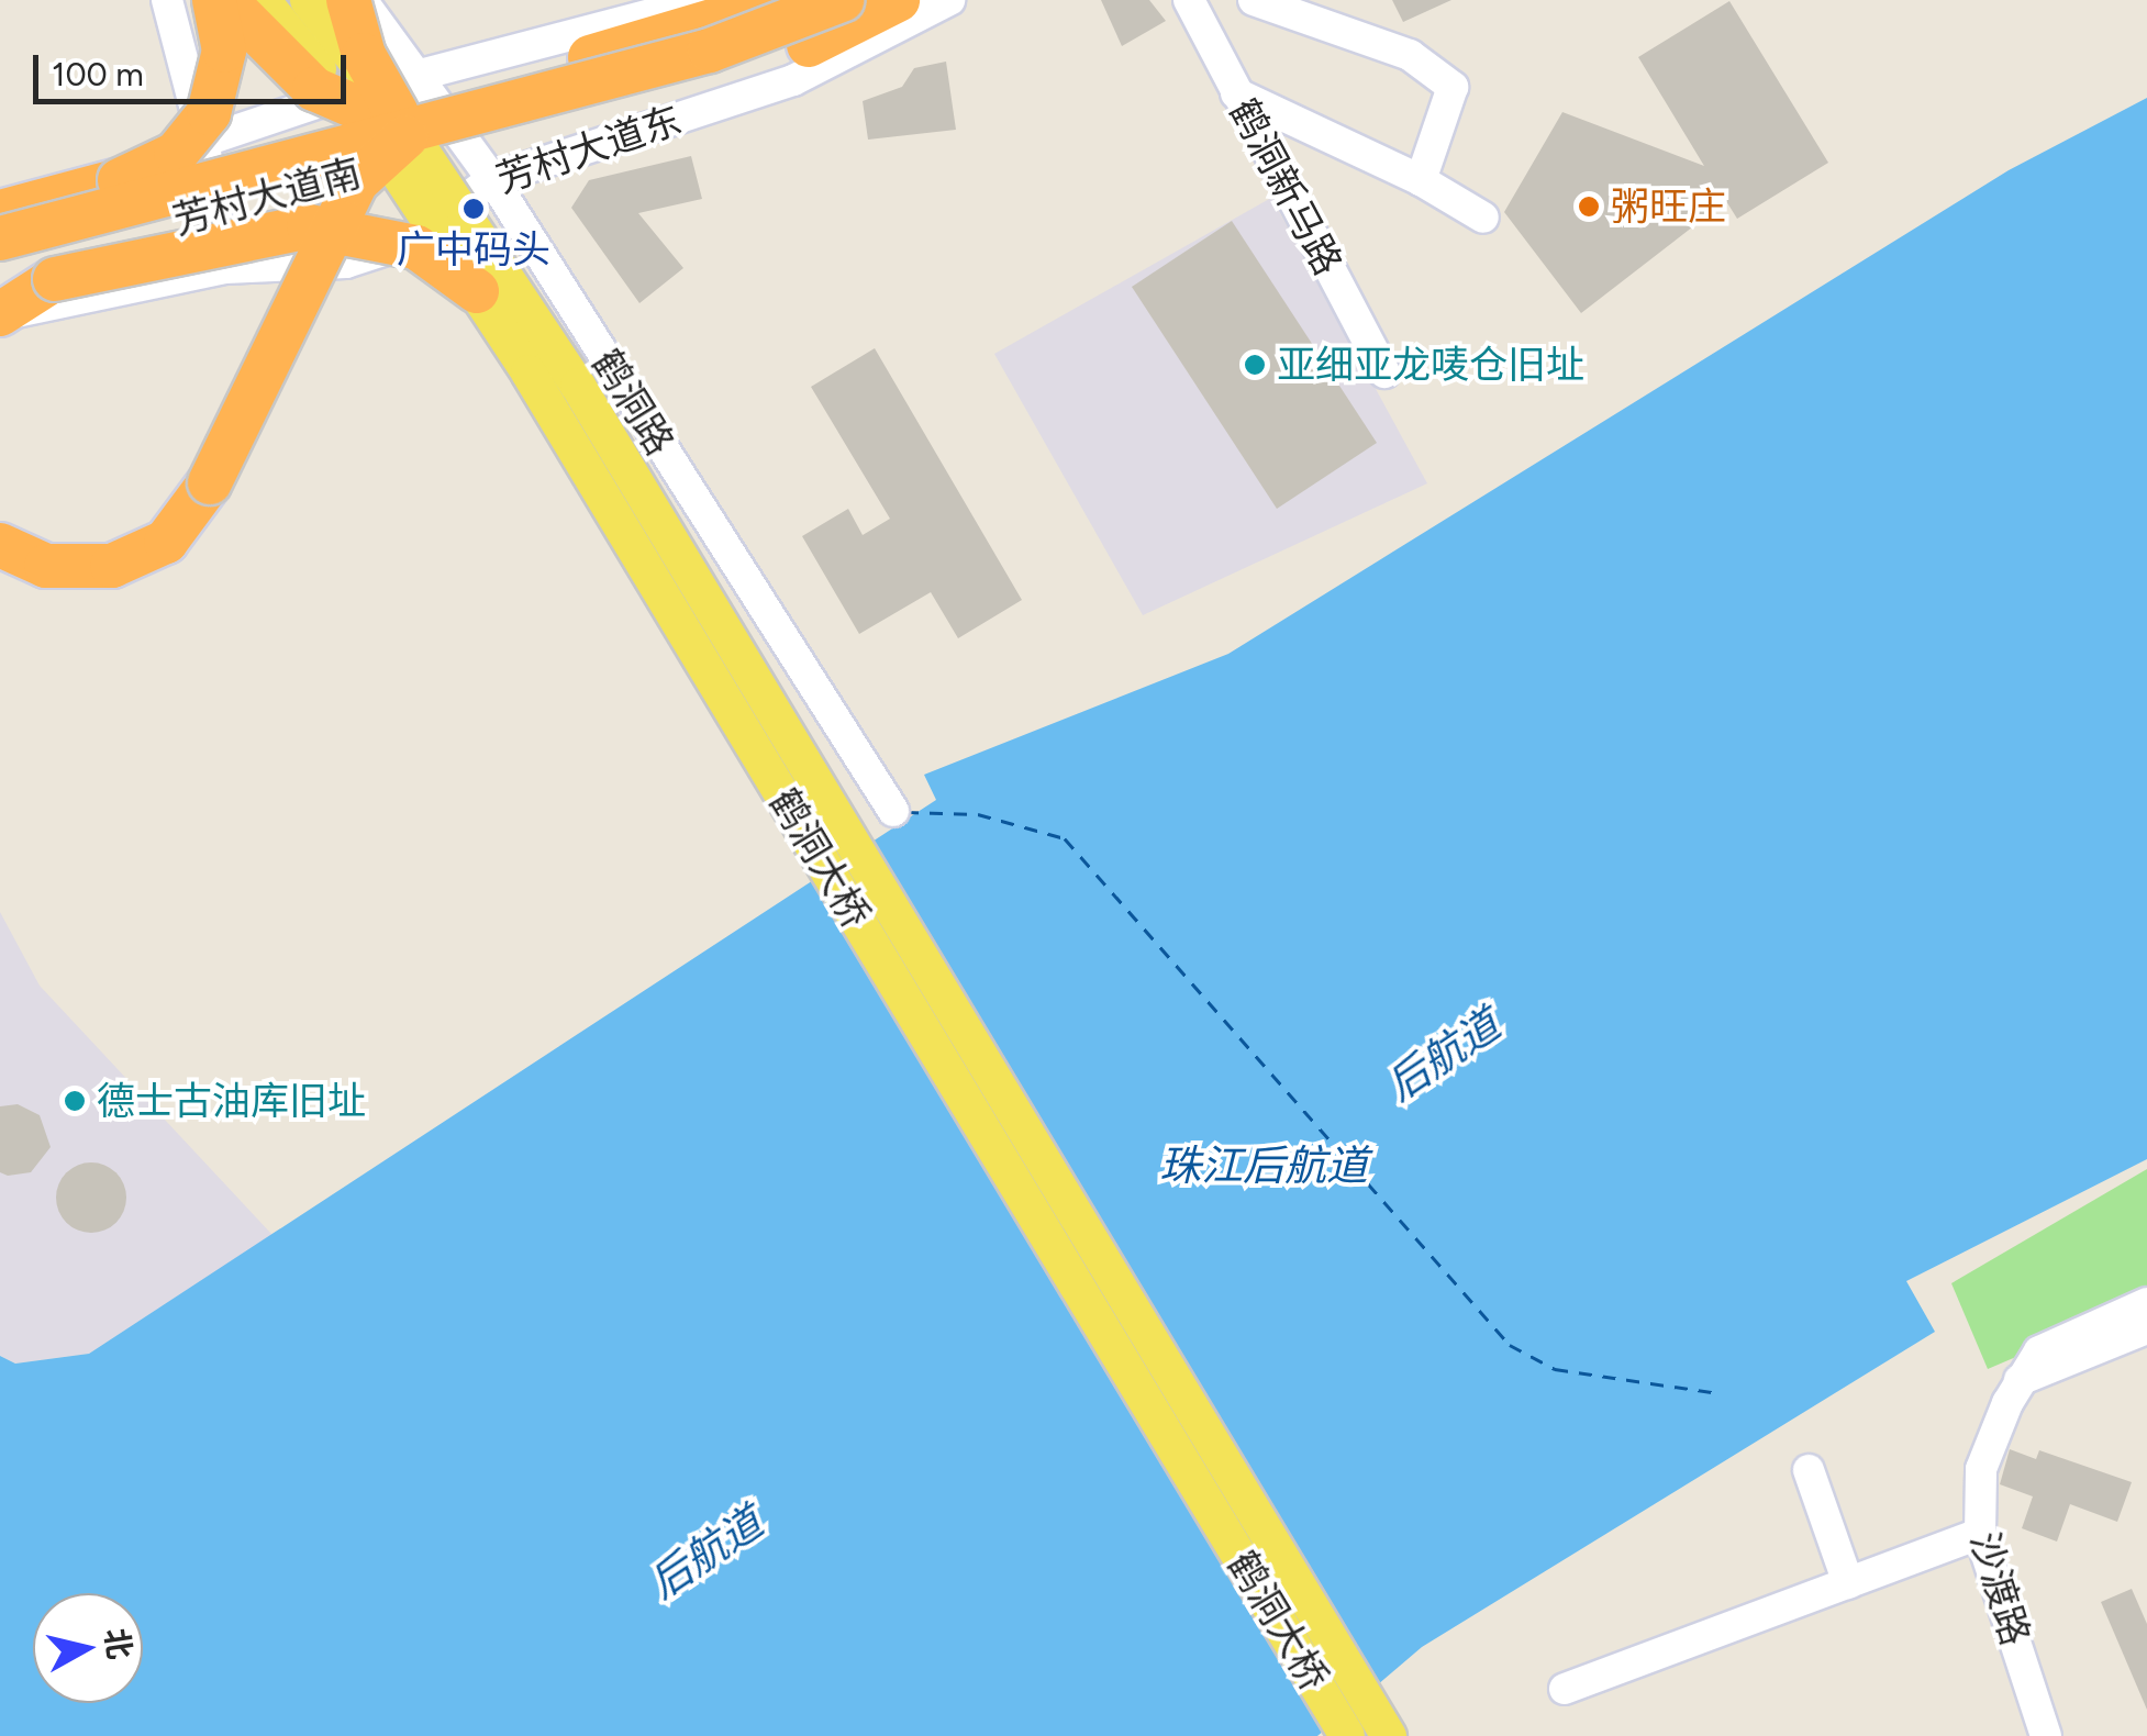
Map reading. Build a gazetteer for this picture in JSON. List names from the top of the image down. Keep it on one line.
{"streets":{"highway":["芳村大道东","芳村大道南"],"main road":["鹤洞大桥"],"street":["鹤洞新马路","鹤洞路","沙渡路"]},"crossings":[["芳村大道东","芳村大道南"],["芳村大道东","鹤洞路"]],"water":["后航道","珠江后航道"],"places":["粥旺庄","广中码头","亚细亚龙唛仓旧址","德士古油库旧址"],"scale_bar":"100 m","north":"right"}
